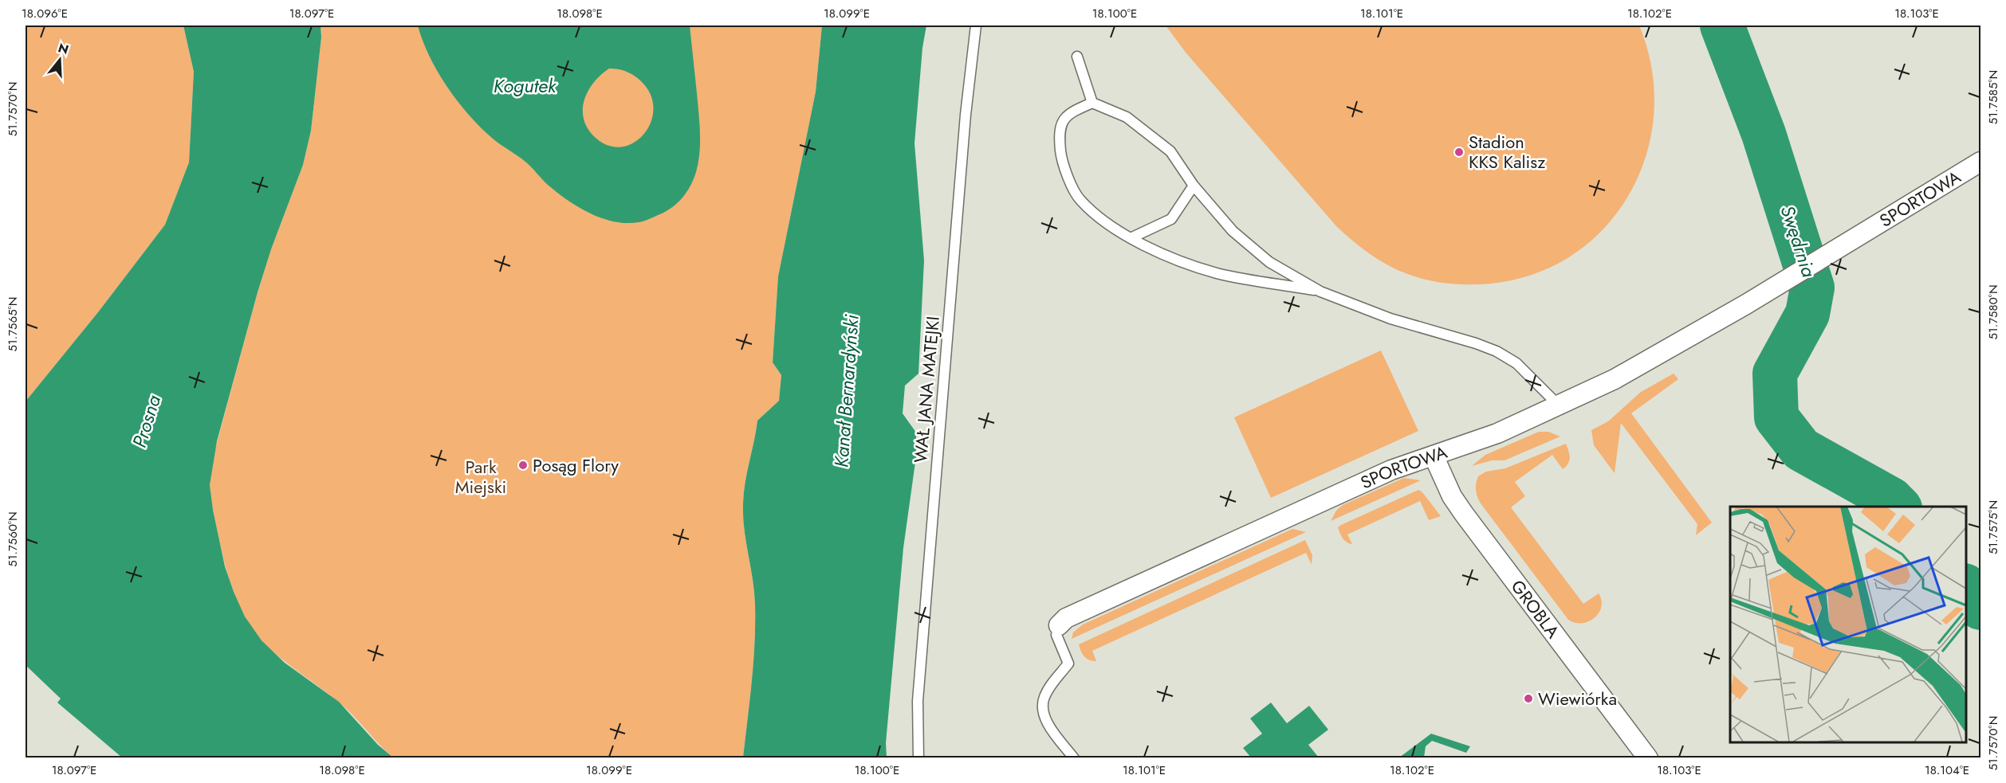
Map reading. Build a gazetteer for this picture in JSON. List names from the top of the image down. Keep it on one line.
{"streets":{"street":["SPORTOWA","GROBLA"],"lane":["WAŁ JANA MATEJKI"]},"crossings":[["SPORTOWA","GROBLA"]],"water":["Kogutek","Swędrnia","Kanał Bernardyński","Prosna"],"parks":["Park Miejski"],"places":["Stadion KKS Kalisz","Posąg Flory","Wiewiórka"],"north":"top","coordinates":["18.096°E","18.097°E","18.098°E","18.099°E","18.100°E","18.101°E","18.102°E","18.103°E","51.7585°N","51.7570°N","51.7580°N","51.7565°N","51.7575°N","51.7560°N","18.104°E"]}
